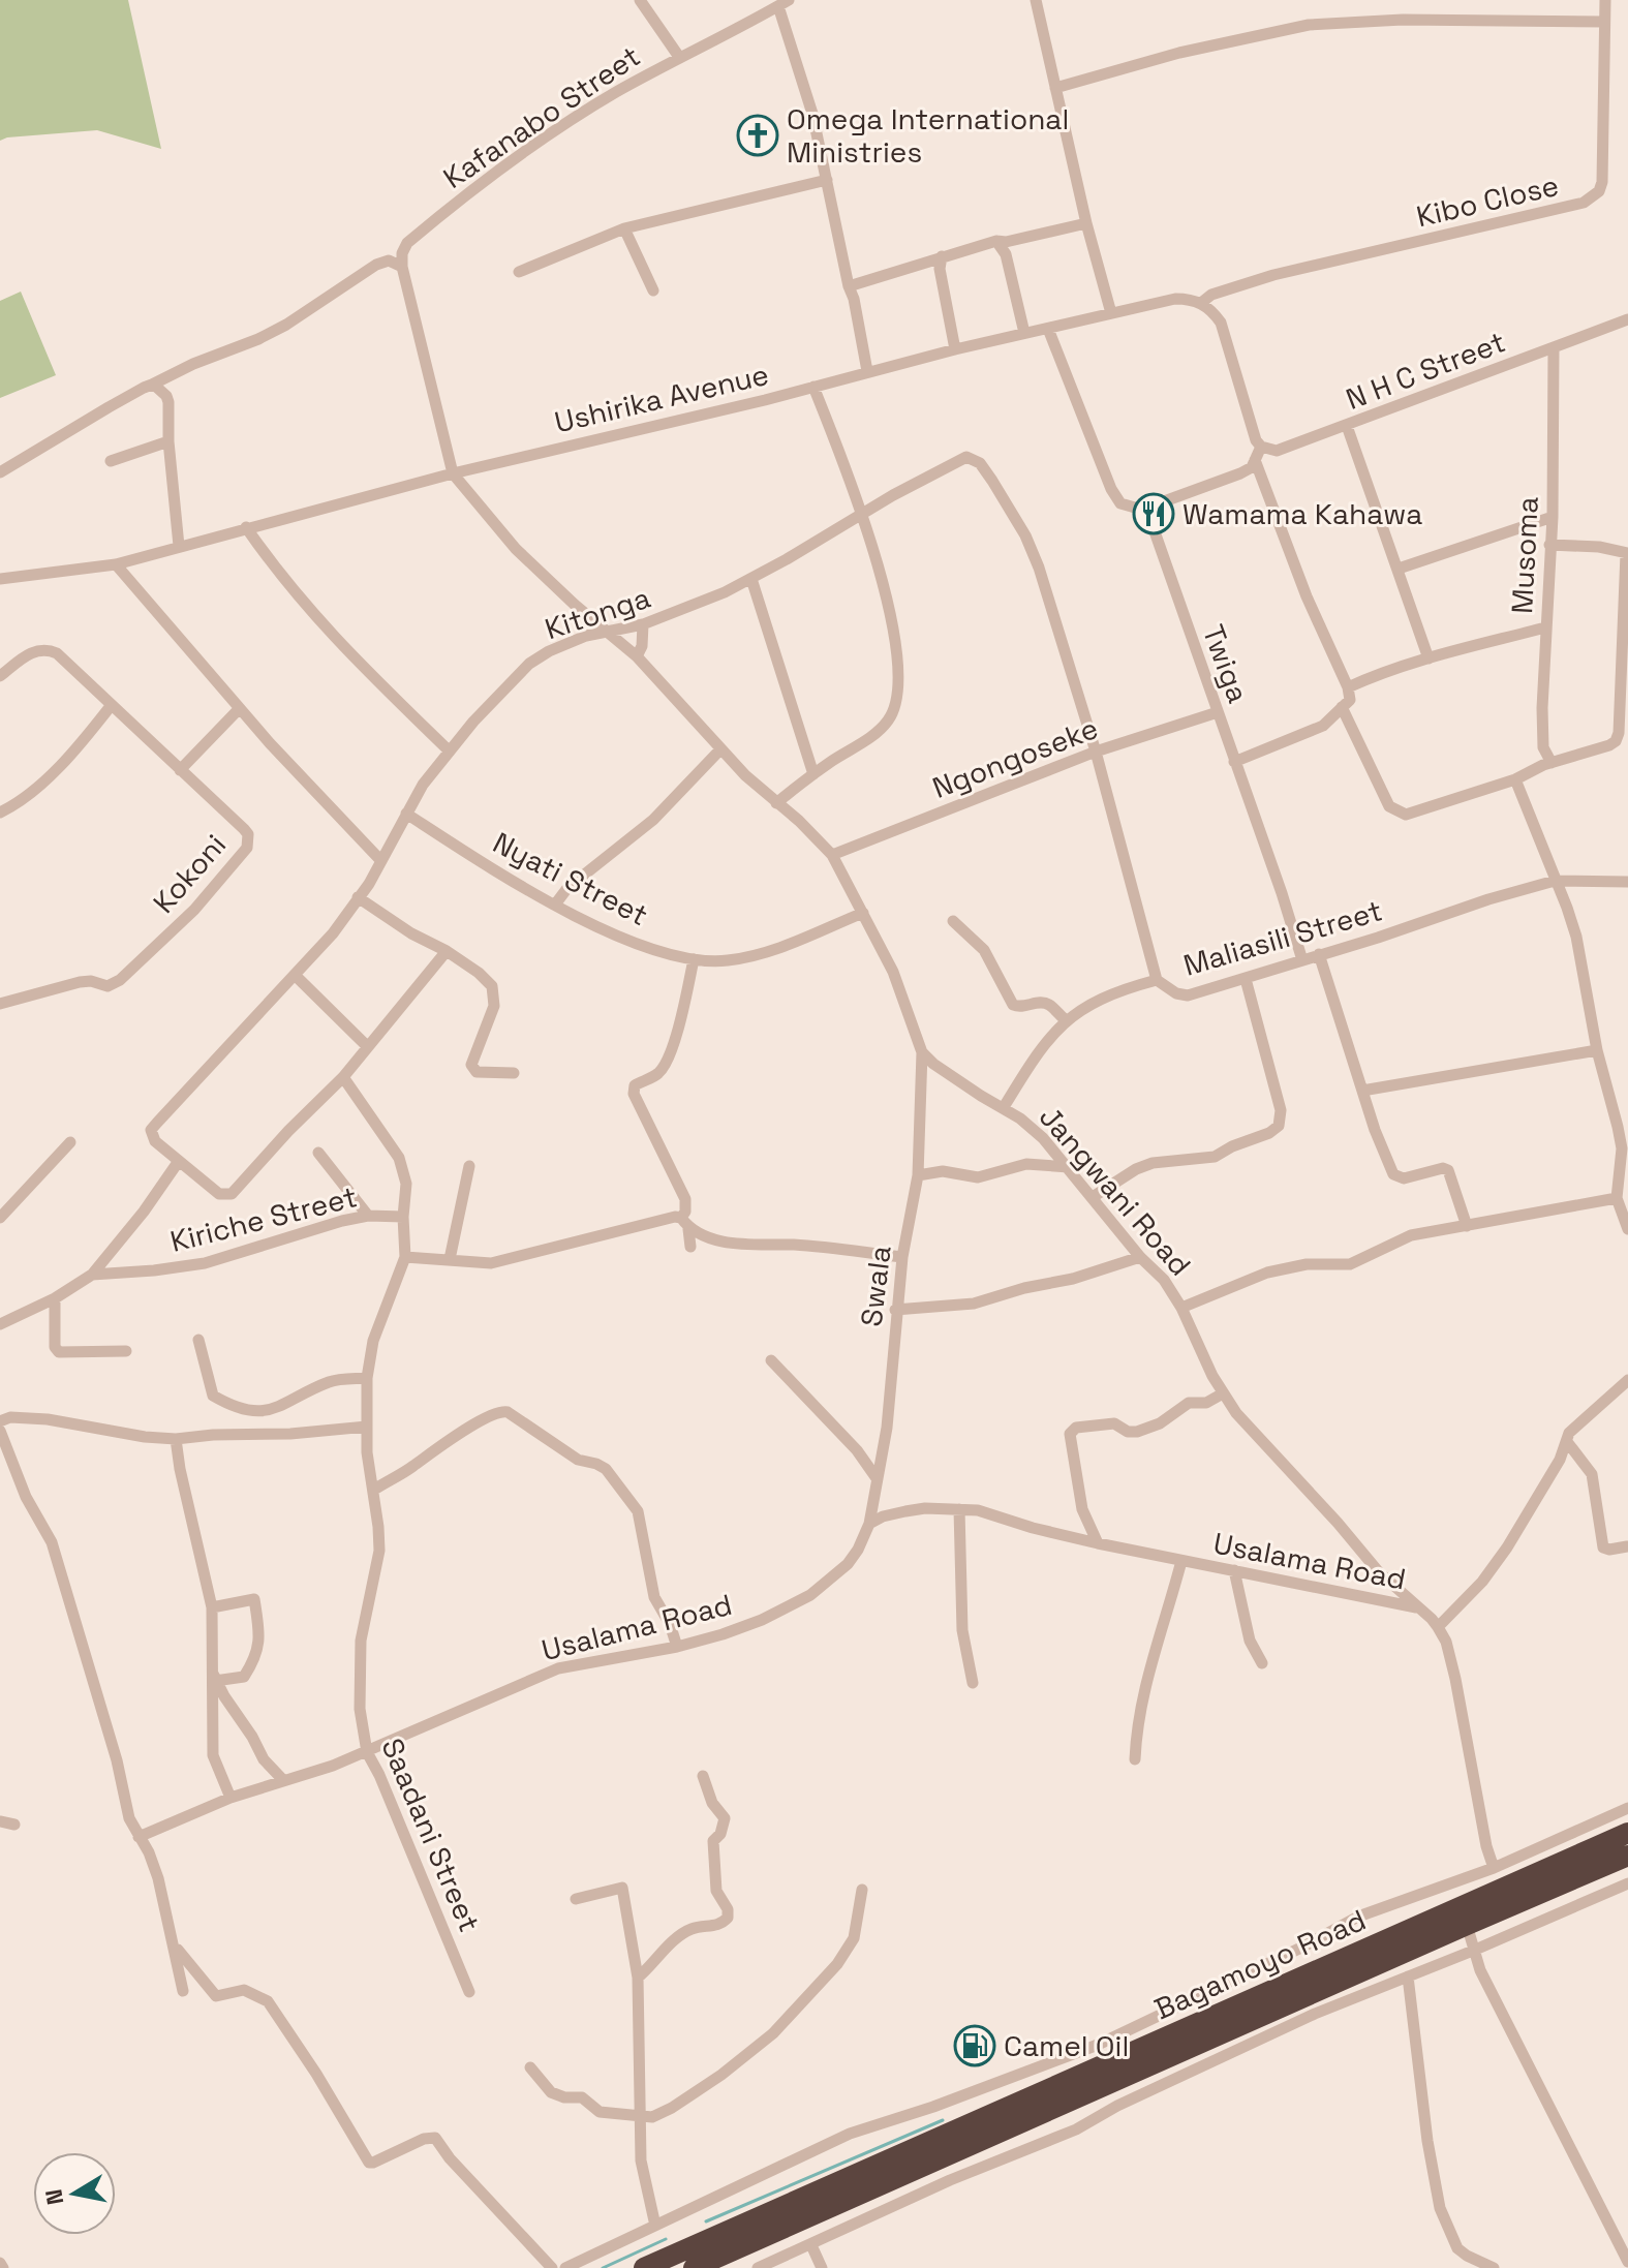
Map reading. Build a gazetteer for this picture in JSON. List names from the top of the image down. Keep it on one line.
{"streets":{"highway":["Bagamoyo Road"],"street":["Kafanabo Street","Kibo Close","N H C Street","Ushirika Avenue","Musoma","Kitonga","Twiga","Ngongoseke","Kokoni","Nyati Street","Maliasili Street","Jangwani Road","Kiriche Street","Swala","Usalama Road","Saadani Street"]},"crossings":[["Kibo Close","Ushirika Avenue"],["N H C Street","Musoma"],["Kitonga","Ngongoseke"],["Kitonga","Nyati Street"],["Kitonga","Maliasili Street"],["Kitonga","Saadani Street"],["Twiga","Ngongoseke"],["Twiga","Maliasili Street"],["Maliasili Street","Jangwani Road"],["Jangwani Road","Swala"],["Jangwani Road","Usalama Road"],["Kiriche Street","Saadani Street"],["Swala","Usalama Road"],["Usalama Road","Saadani Street"]],"places":{"church":["Omega International Ministries"],"restaurant":["Wamama Kahawa"],"fuel station":["Camel Oil"]},"north":"left"}
